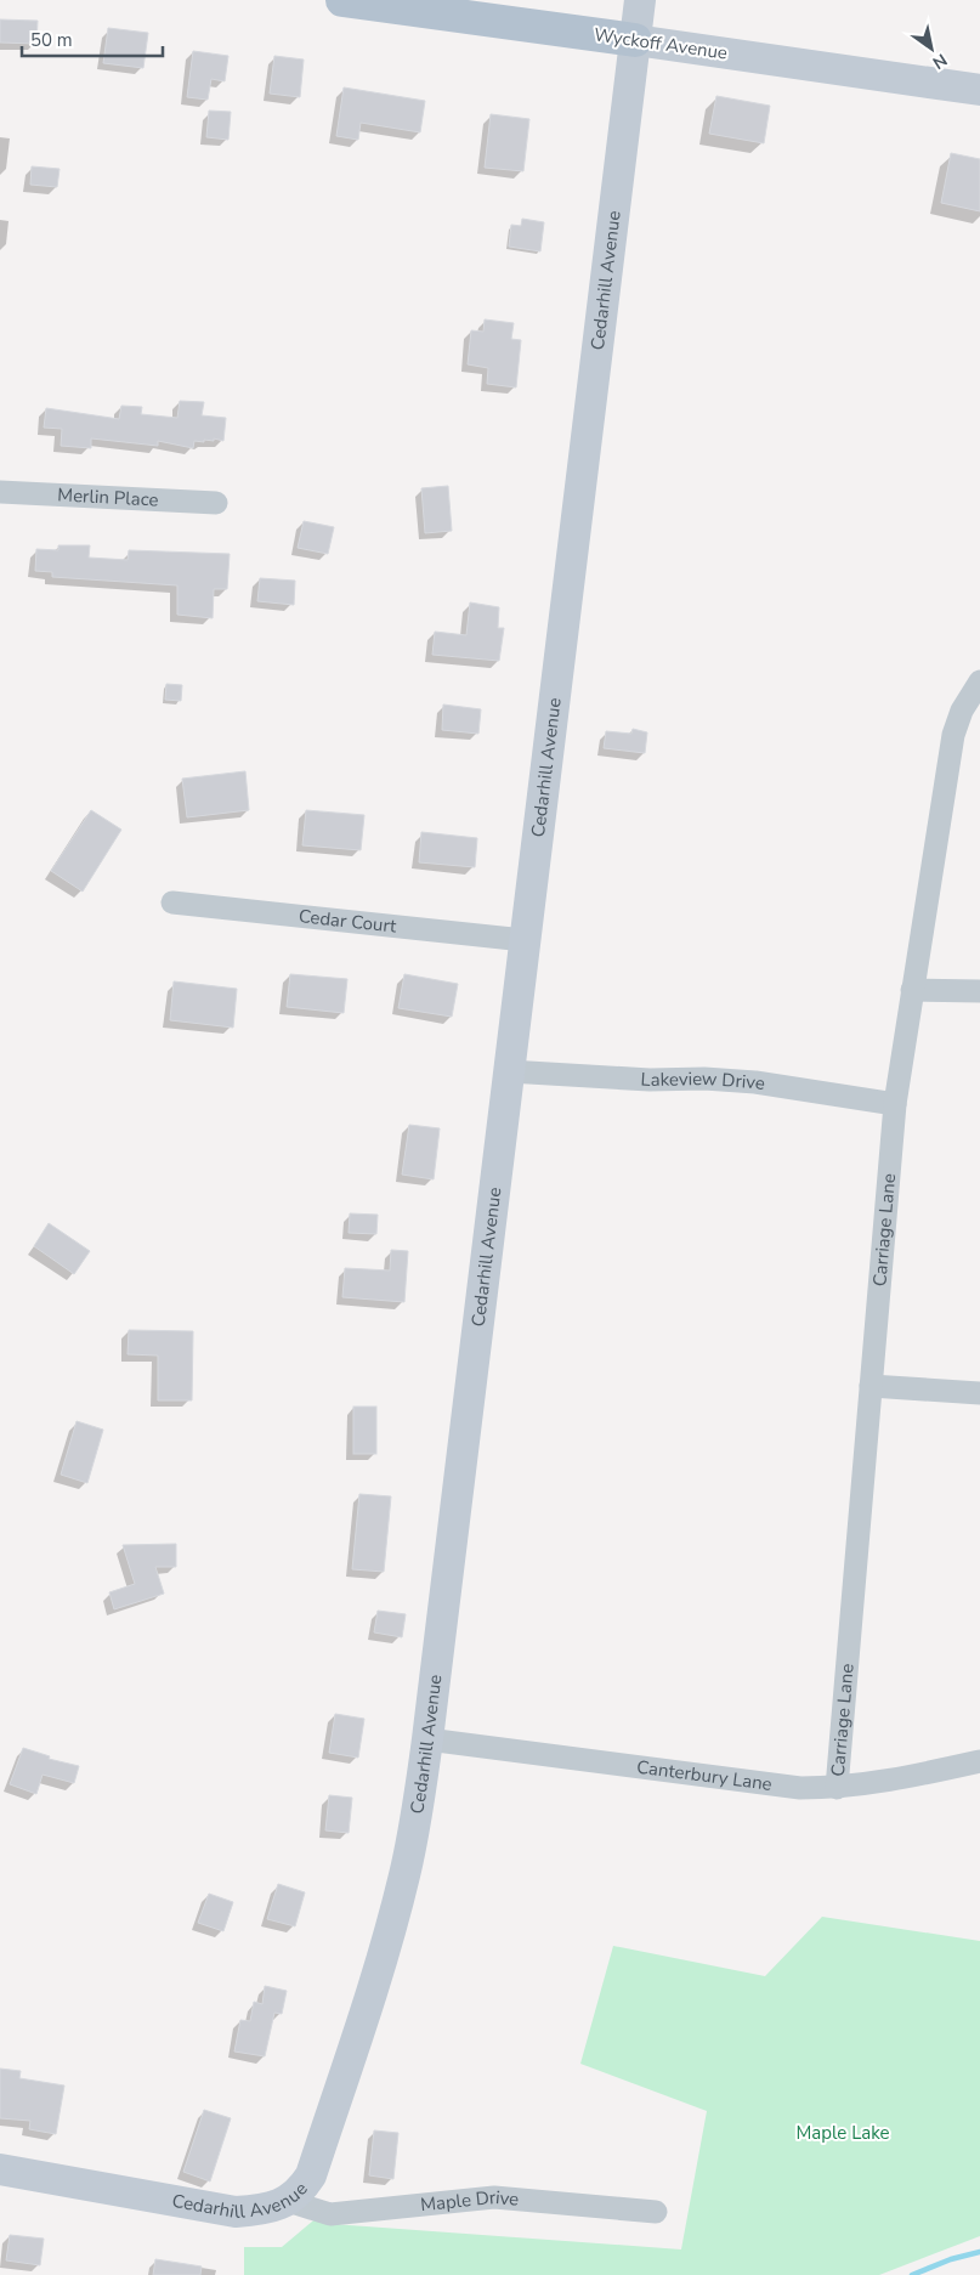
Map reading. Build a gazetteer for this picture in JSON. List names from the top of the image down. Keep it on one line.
{"streets":{"main road":["Wyckoff Avenue"],"street":["Cedarhill Avenue","Merlin Place","Cedar Court","Lakeview Drive","Carriage Lane","Canterbury Lane","Maple Drive"]},"crossings":[["Wyckoff Avenue","Cedarhill Avenue"],["Cedarhill Avenue","Cedar Court"],["Cedarhill Avenue","Lakeview Drive"],["Cedarhill Avenue","Canterbury Lane"],["Cedarhill Avenue","Maple Drive"],["Lakeview Drive","Carriage Lane"],["Carriage Lane","Canterbury Lane"]],"parks":["Maple Lake"],"scale_bar":"50 m","north":"bottom right"}
